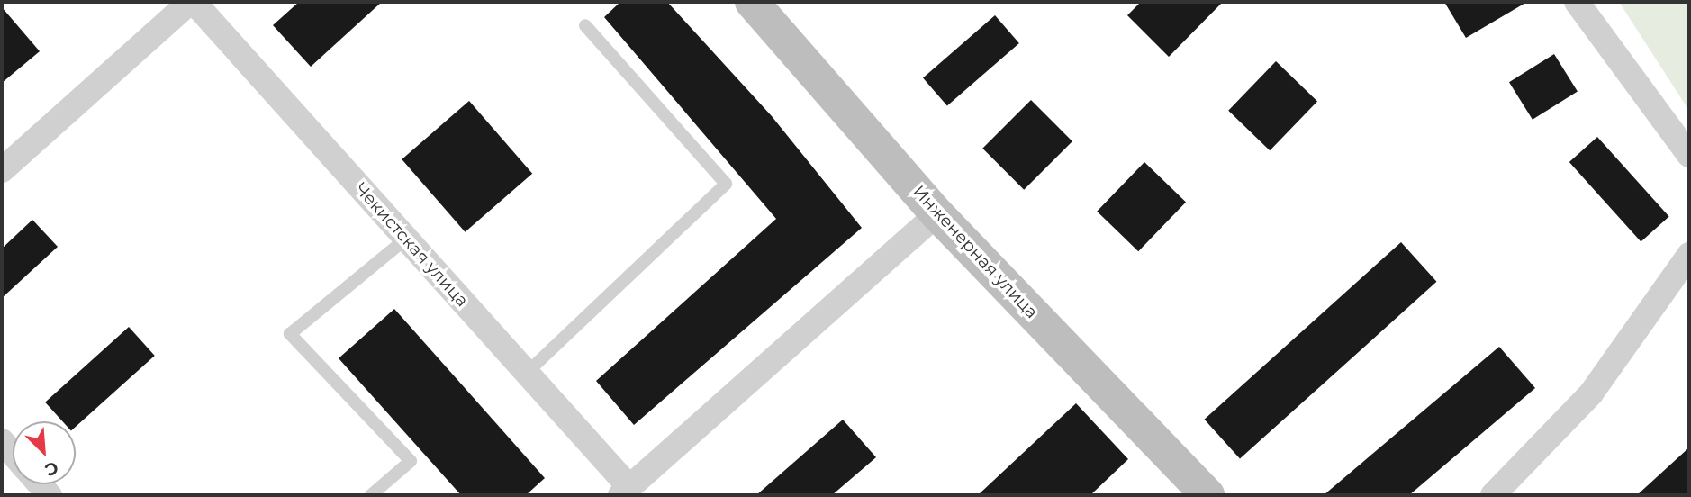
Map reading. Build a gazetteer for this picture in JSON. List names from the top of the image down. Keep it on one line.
{"streets":{"street":["Чекистская улица","Инженерная улица"]},"crossings":[["Чекистская улица","Инженерная улица"]],"north":"bottom right"}
